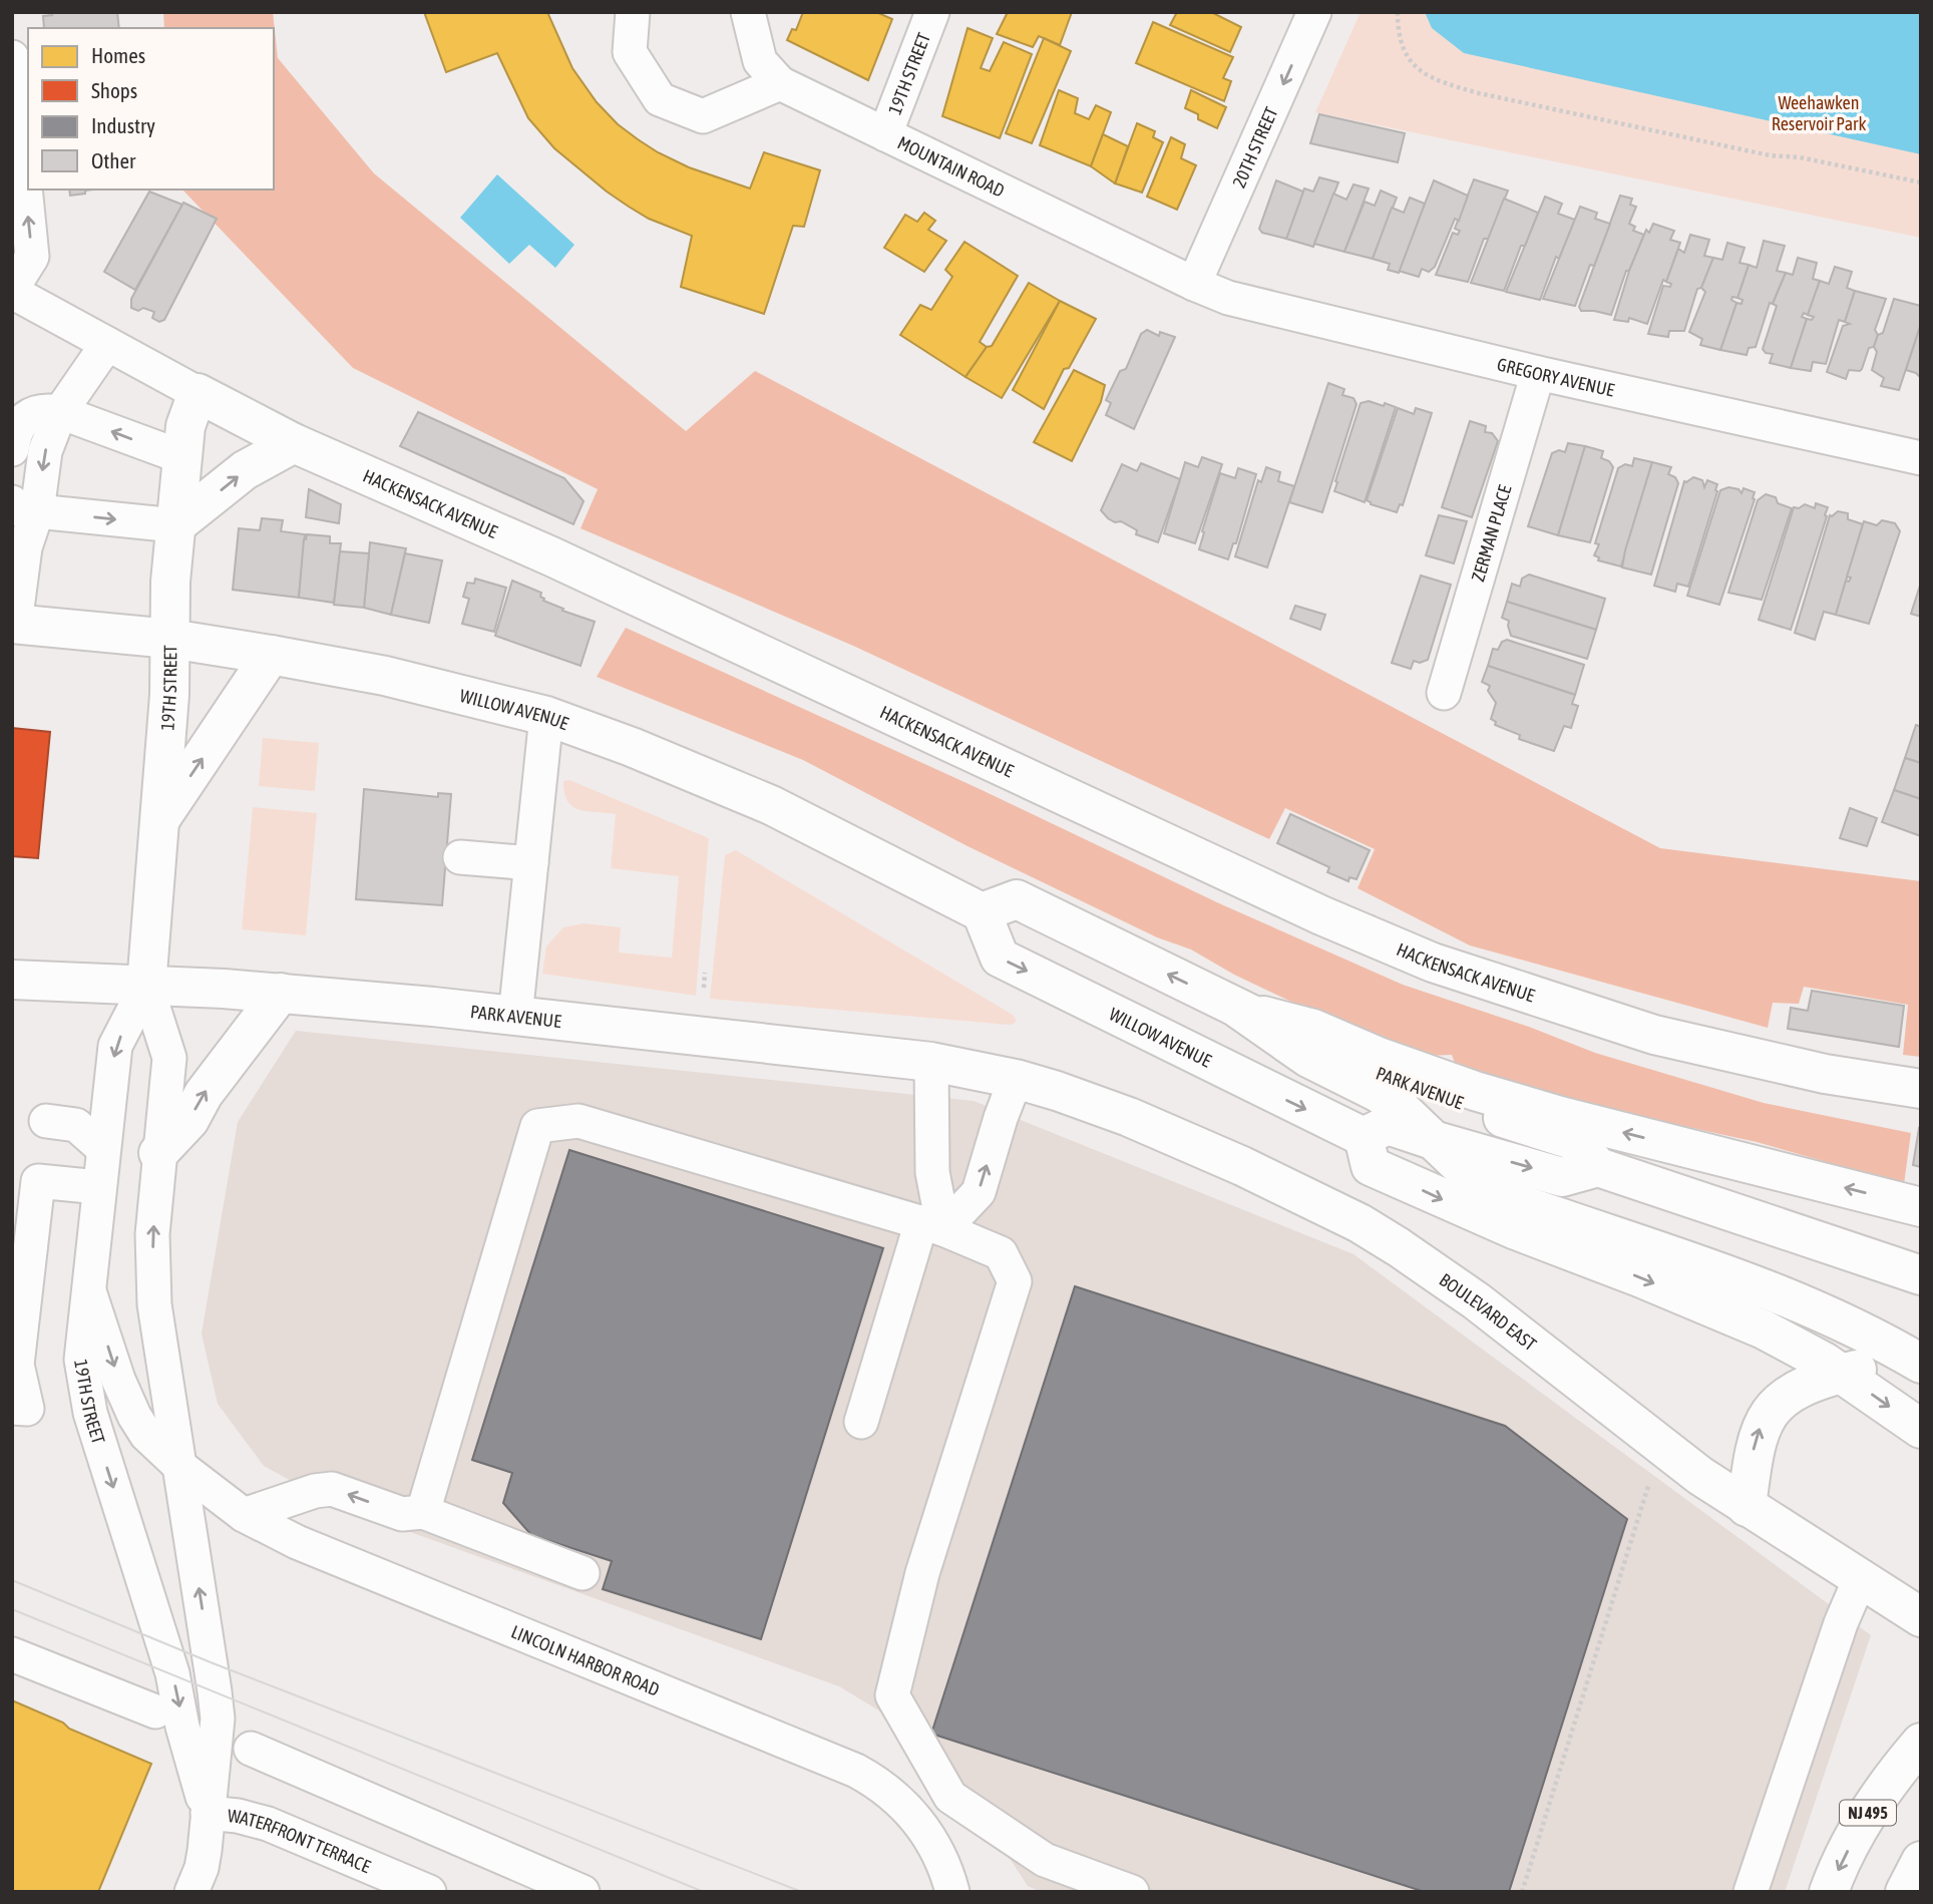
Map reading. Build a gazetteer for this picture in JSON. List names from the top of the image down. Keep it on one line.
{"streets":{"main road":["19TH STREET","HACKENSACK AVENUE","WILLOW AVENUE","PARK AVENUE","BOULEVARD EAST","NJ 495"],"street":["20TH STREET","MOUNTAIN ROAD","GREGORY AVENUE","ZERMAN PLACE","LINCOLN HARBOR ROAD","WATERFRONT TERRACE"]},"crossings":[["19TH STREET","MOUNTAIN ROAD"],["19TH STREET","HACKENSACK AVENUE"],["19TH STREET","WILLOW AVENUE"],["19TH STREET","PARK AVENUE"],["19TH STREET","LINCOLN HARBOR ROAD"],["19TH STREET","WATERFRONT TERRACE"],["20TH STREET","MOUNTAIN ROAD"],["20TH STREET","GREGORY AVENUE"],["MOUNTAIN ROAD","GREGORY AVENUE"],["GREGORY AVENUE","ZERMAN PLACE"],["PARK AVENUE","BOULEVARD EAST"]],"one_way":["20TH STREET"],"parks":["Weehawken Reservoir Park"],"legend":["Homes","Shops","Industry","Other"]}
